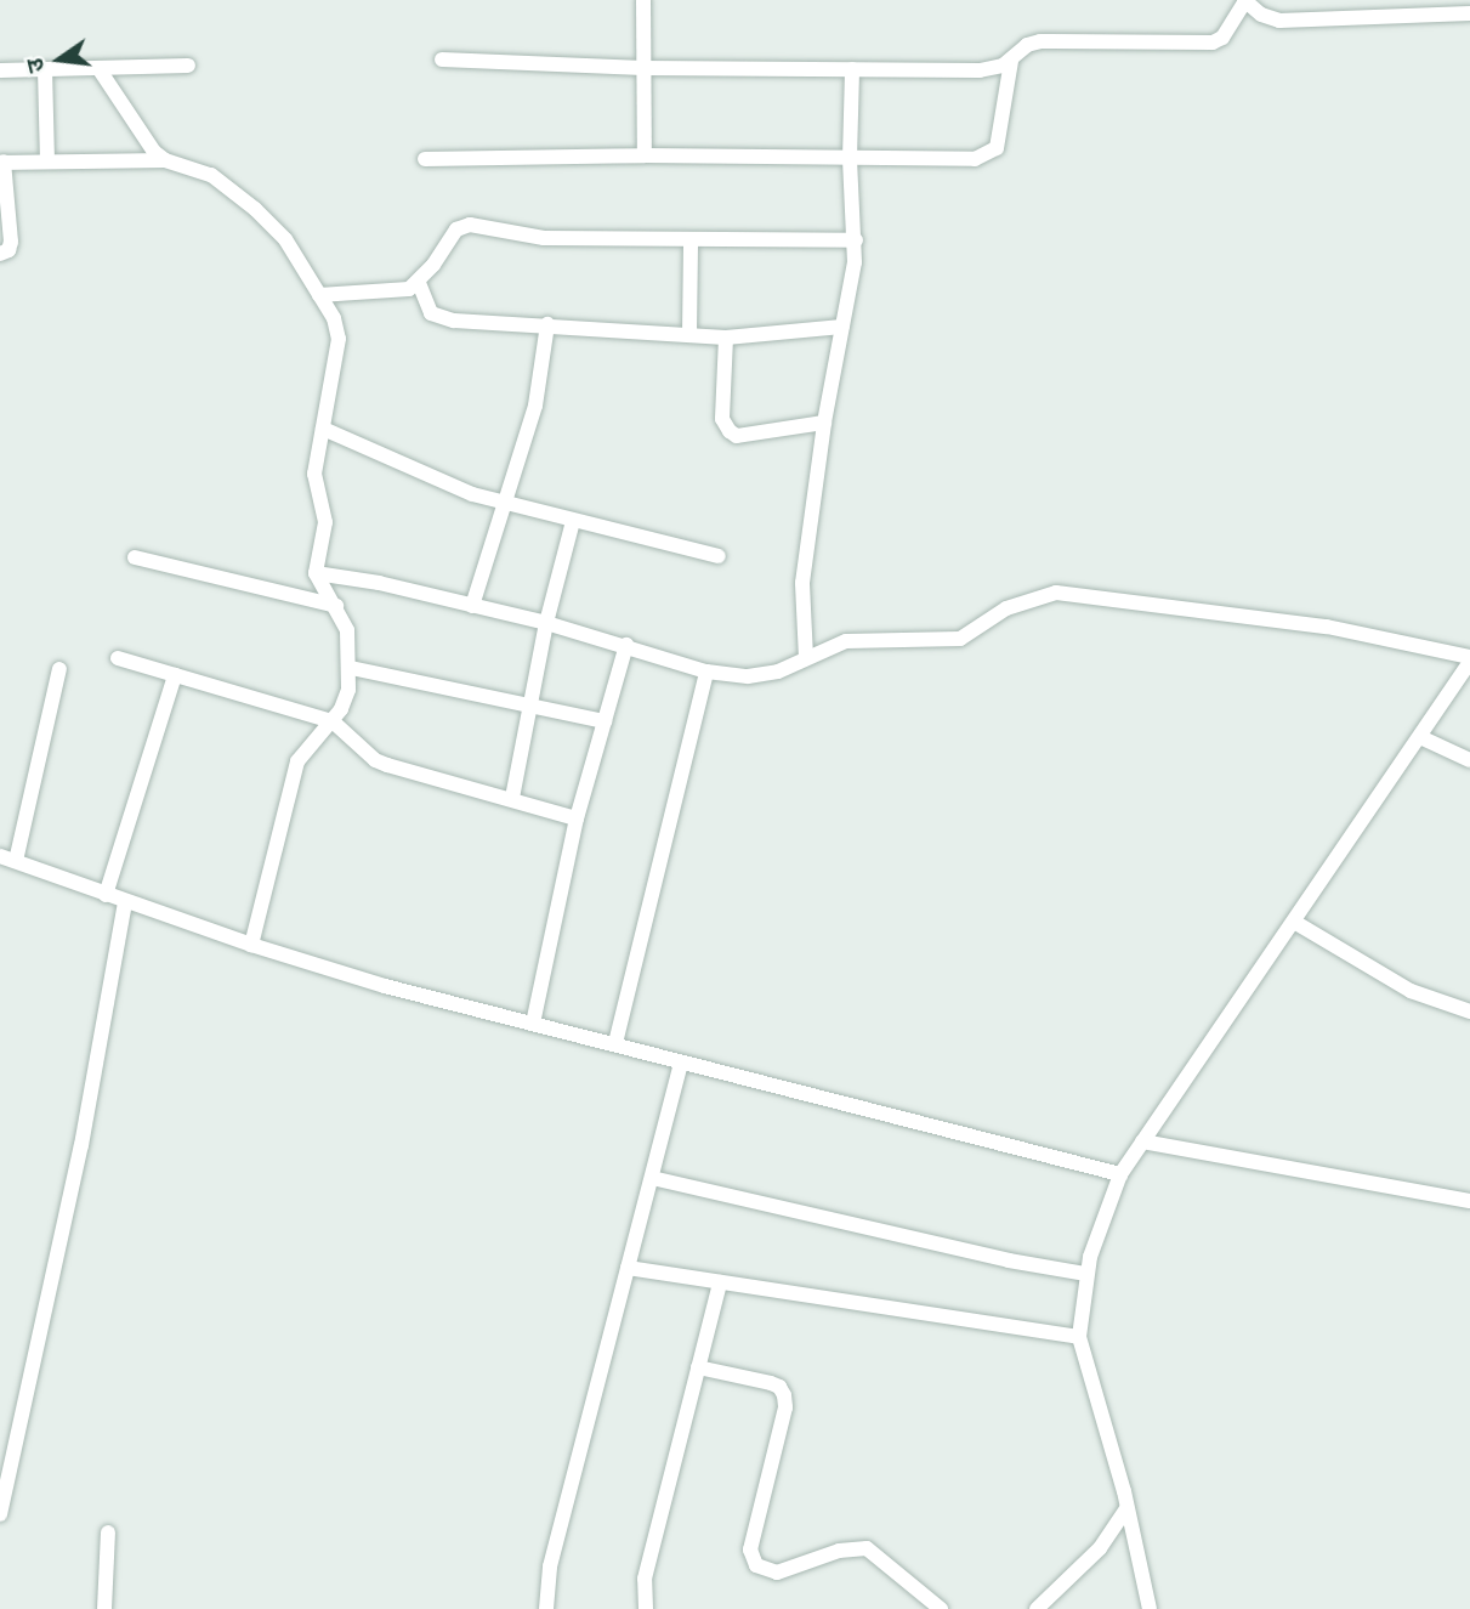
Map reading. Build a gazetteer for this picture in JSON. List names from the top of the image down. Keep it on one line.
{"north":"left"}
